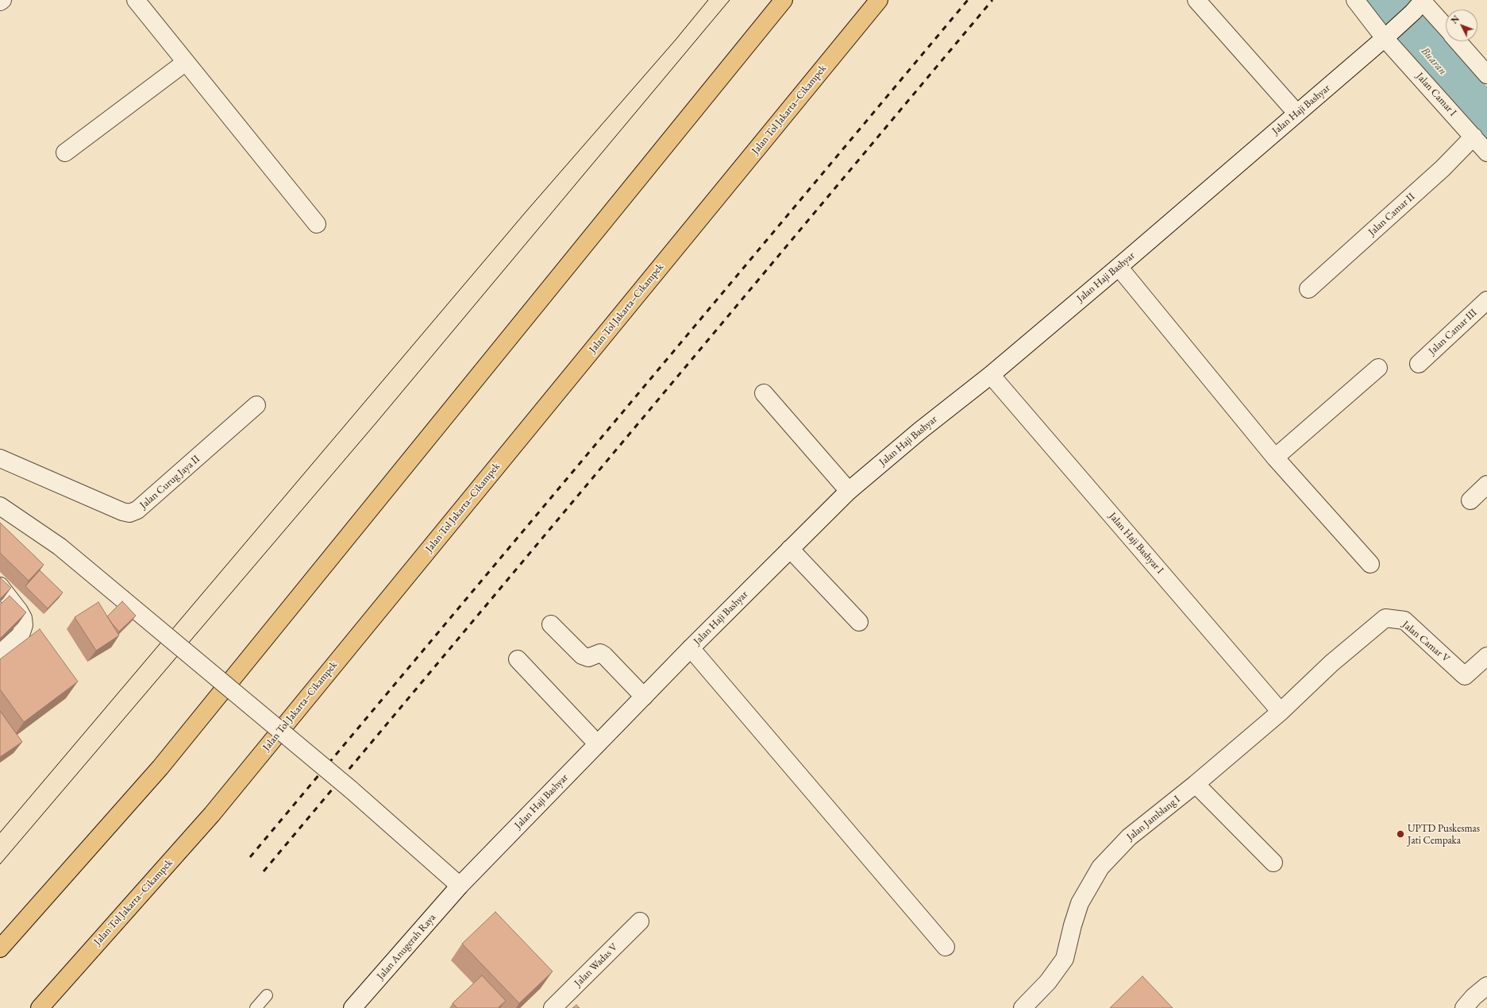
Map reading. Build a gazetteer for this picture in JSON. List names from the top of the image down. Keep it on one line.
{"streets":{"highway":["Jalan Tol Jakarta–Cikampek"],"street":["Jalan Camar I","Jalan Haji Bashyar","Jalan Camar II","Jalan Camar III","Jalan Curug Jaya II","Jalan Haji Bashyar I","Jalan Camar V","Jalan Jamblang I","Jalan Anugerah Raya","Jalan Wadas V"]},"crossings":[["Jalan Camar I","Jalan Haji Bashyar"],["Jalan Camar I","Jalan Camar II"],["Jalan Haji Bashyar","Jalan Haji Bashyar I"],["Jalan Haji Bashyar","Jalan Anugerah Raya"],["Jalan Haji Bashyar I","Jalan Jamblang I"],["Jalan Camar V","Jalan Jamblang I"]],"water":["Buaran"],"places":["UPTD Puskesmas Jati Cempaka"],"north":"top left"}
